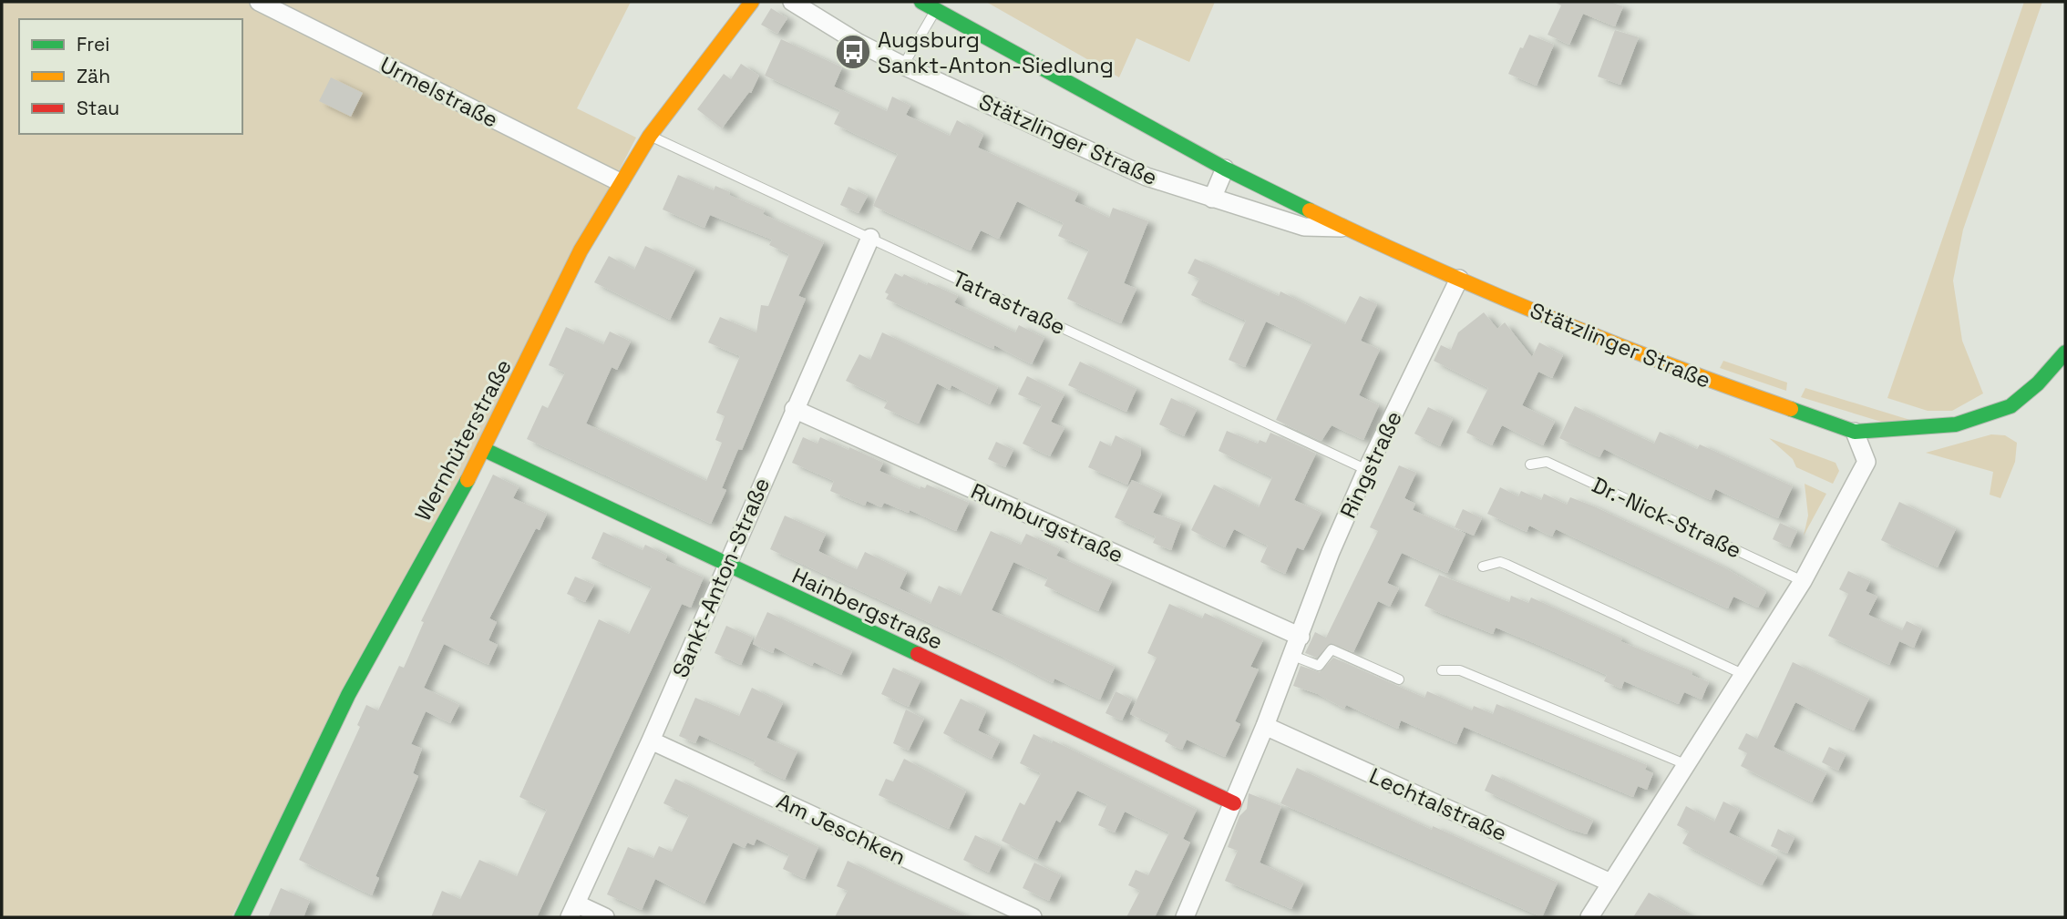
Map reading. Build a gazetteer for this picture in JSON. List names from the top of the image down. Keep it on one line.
{"streets":{"street":["Urmelstraße","Stätzlinger Straße","Wernhüterstraße","Ringstraße","Rumburgstraße","Sankt-Anton-Straße","Hainbergstraße","Lechtalstraße","Am Jeschken"],"lane":["Tatrastraße","Dr.-Nick-Straße"]},"crossings":[["Urmelstraße","Wernhüterstraße"],["Stätzlinger Straße","Ringstraße"],["Tatrastraße","Wernhüterstraße"],["Tatrastraße","Ringstraße"],["Tatrastraße","Sankt-Anton-Straße"],["Wernhüterstraße","Hainbergstraße"],["Ringstraße","Rumburgstraße"],["Ringstraße","Hainbergstraße"],["Ringstraße","Lechtalstraße"],["Rumburgstraße","Sankt-Anton-Straße"],["Sankt-Anton-Straße","Hainbergstraße"],["Sankt-Anton-Straße","Am Jeschken"]],"places":{"bus stop":["Augsburg Sankt-Anton-Siedlung"]},"legend":["Frei","Zäh","Stau"]}
